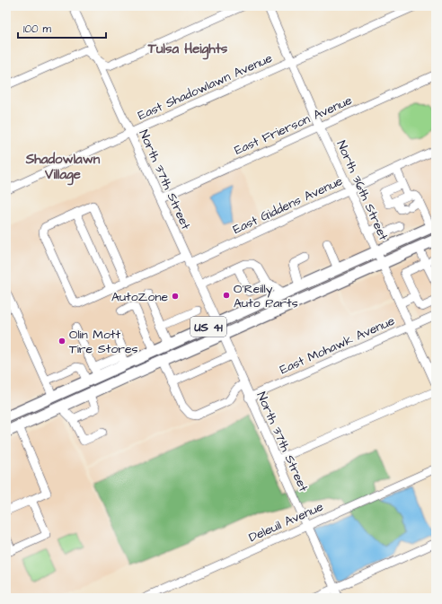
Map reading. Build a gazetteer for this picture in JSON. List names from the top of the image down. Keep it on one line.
{"streets":{"main road":["US 41"],"street":["East Shadowlawn Avenue","East Frierson Avenue","North 37th Street","North 36th Street","East Giddens Avenue","East Mohawk Avenue","Deleuil Avenue"]},"crossings":[["East Shadowlawn Avenue","North 37th Street"],["East Shadowlawn Avenue","North 36th Street"],["East Frierson Avenue","North 37th Street"],["East Frierson Avenue","North 36th Street"],["North 37th Street","East Giddens Avenue"],["North 37th Street","US 41"],["North 37th Street","East Mohawk Avenue"],["North 37th Street","Deleuil Avenue"],["North 36th Street","East Giddens Avenue"],["North 36th Street","US 41"],["North 36th Street","East Mohawk Avenue"]],"districts":["Tulsa Heights","Shadowlawn Village"],"places":["O'Reilly Auto Parts","AutoZone","Olin Mott Tire Stores"],"scale_bar":"100 m"}
